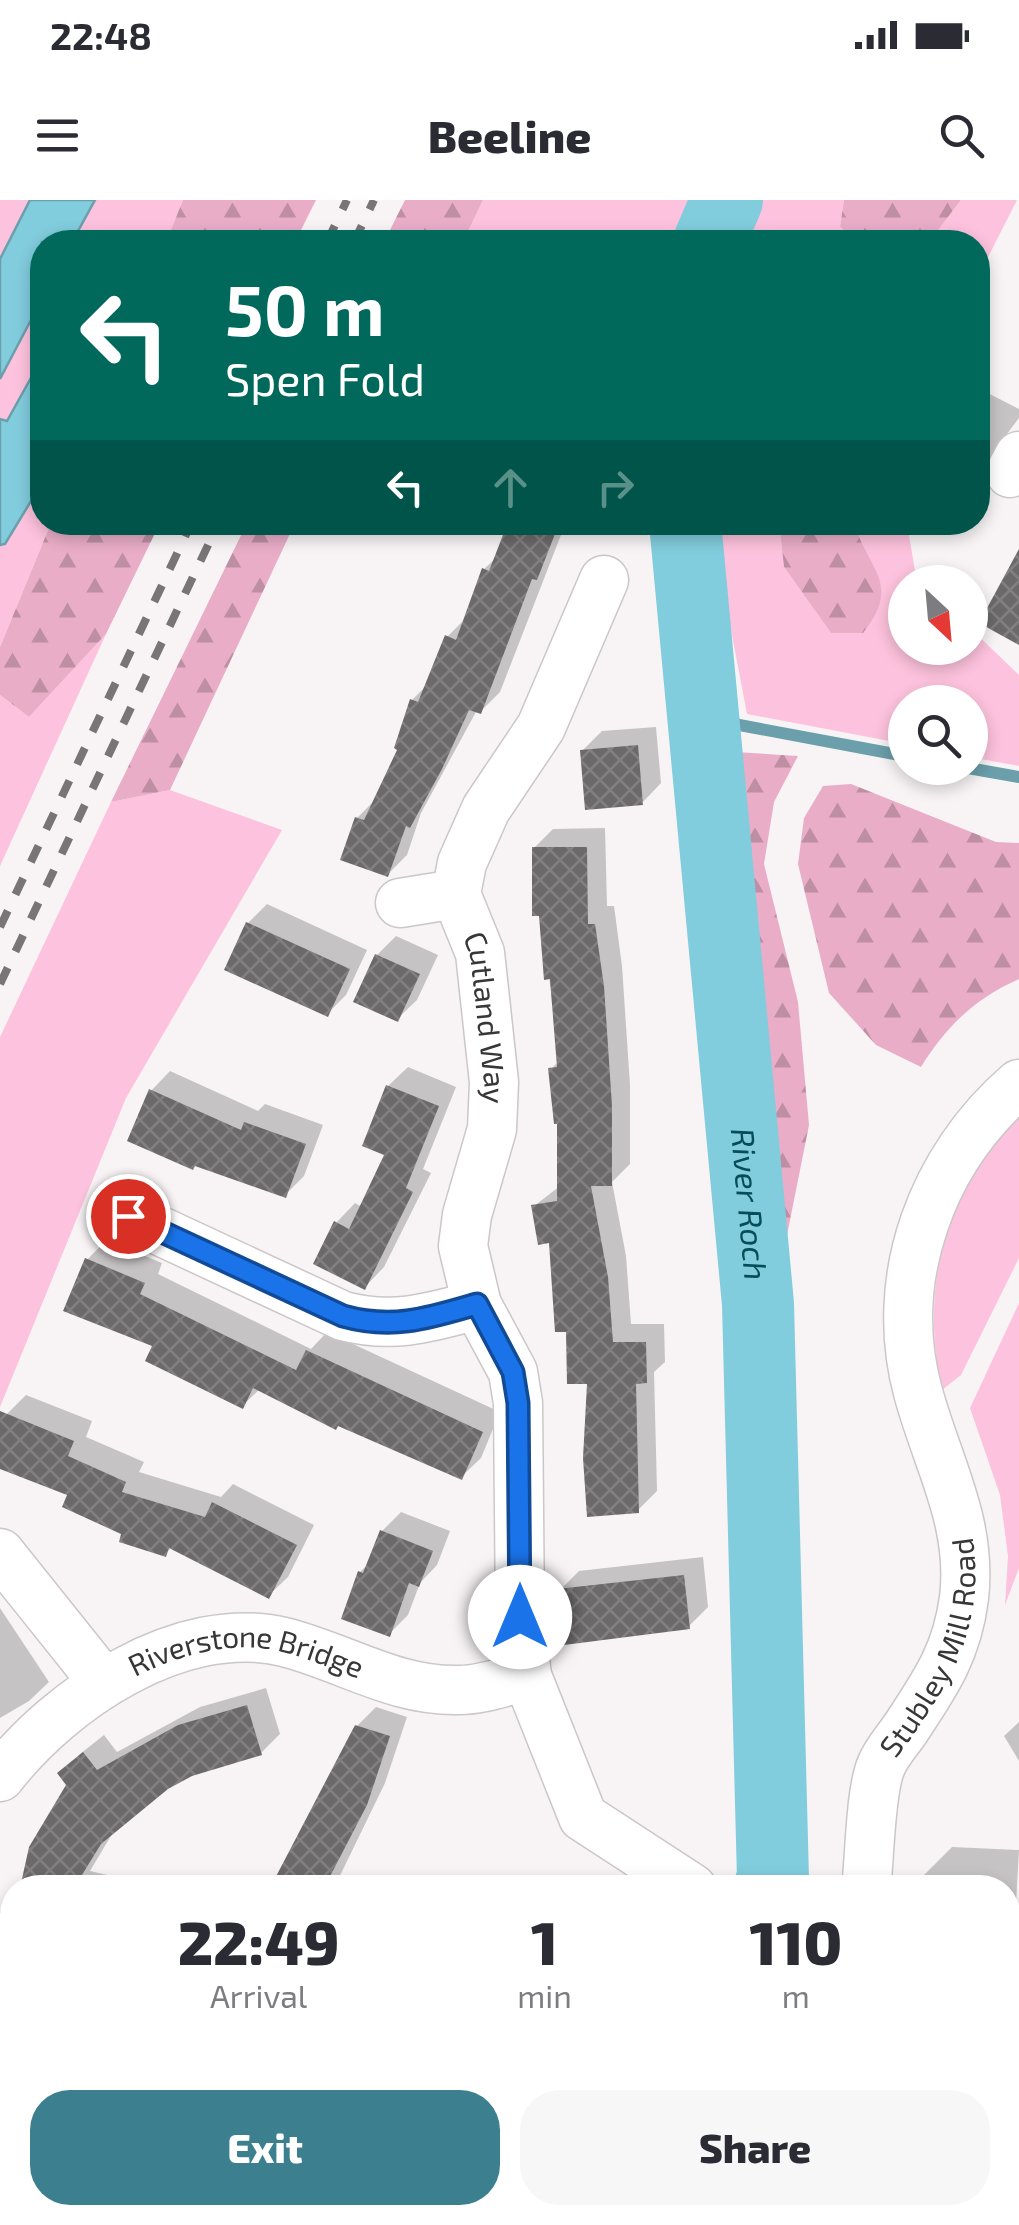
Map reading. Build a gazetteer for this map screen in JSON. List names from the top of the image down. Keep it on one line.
{"streets":{"street":["Cutland Way","Stubley Mill Road","Riverstone Bridge"]},"crossings":[["Cutland Way","Riverstone Bridge"]],"water":["River Roch"],"north":"bottom right","page":{"status":"22:48","header":"Beeline","turn":["50 m","Spen Fold"],"eta":["22:49","Arrival","1","min","110","m"],"buttons":["Exit","Share"]}}
